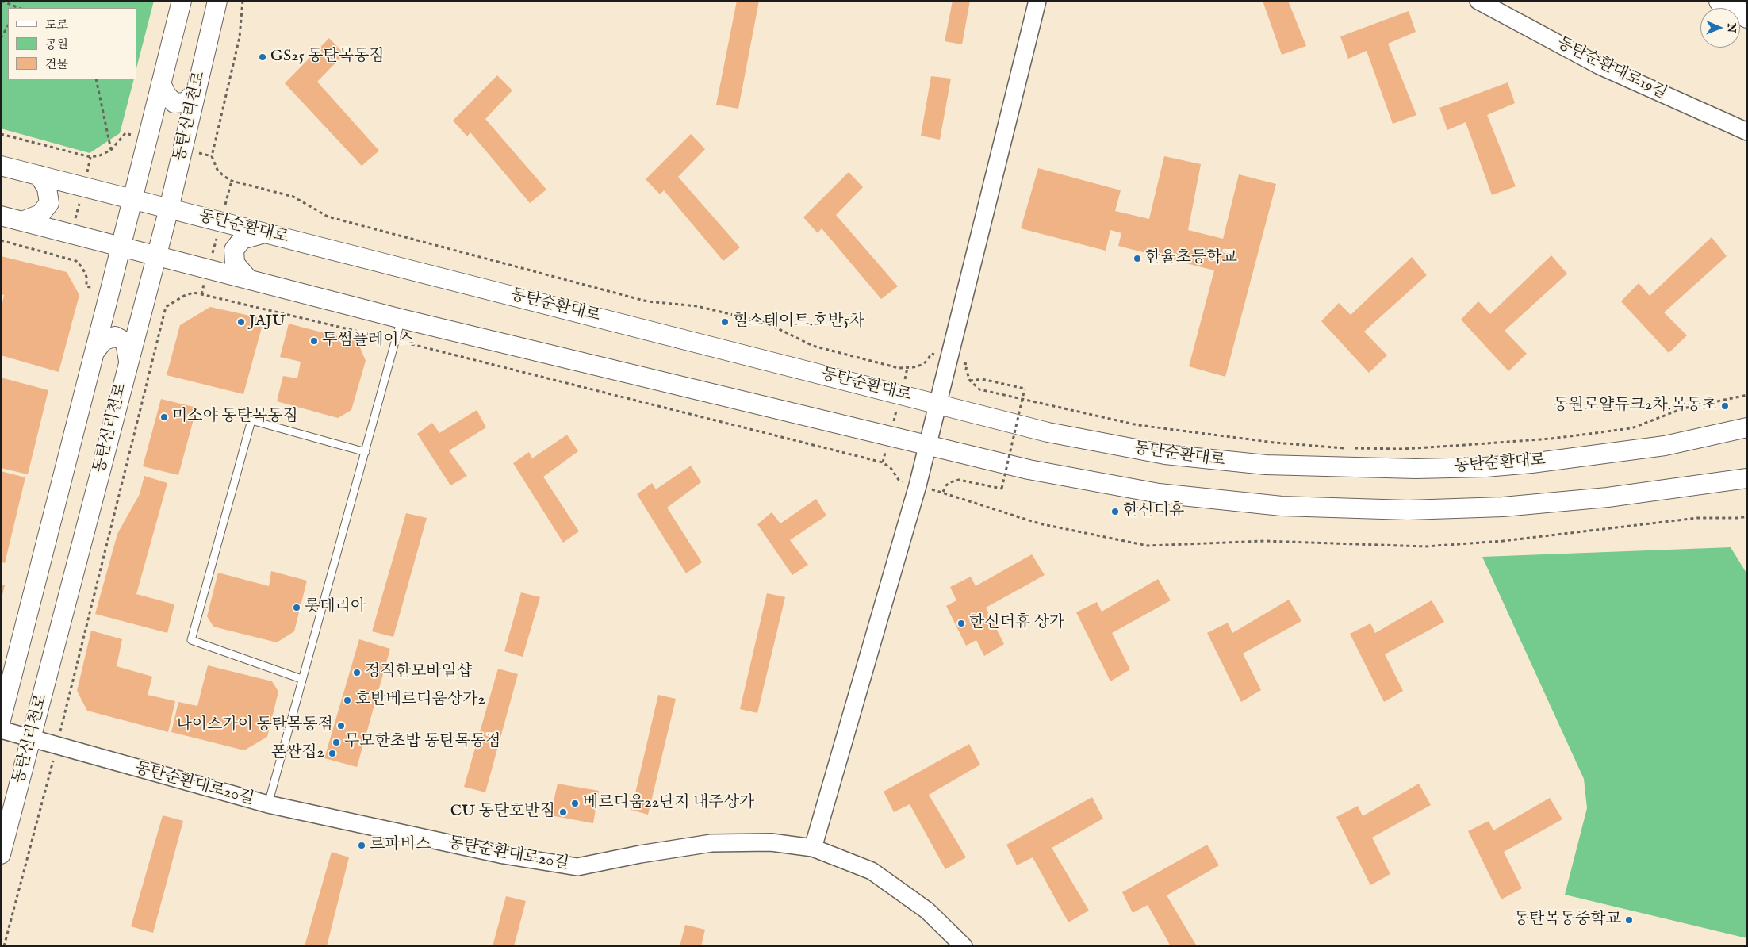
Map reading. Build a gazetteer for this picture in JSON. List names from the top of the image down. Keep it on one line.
{"streets":{"main road":["동탄신리천로","동탄순환대로"],"street":["동탄순환대로19길","동탄순환대로20길"]},"crossings":[["동탄신리천로","동탄순환대로"],["동탄신리천로","동탄순환대로20길"]],"places":["GS25 동탄목동점","한율초등학교","JAJU","힐스테이트.호반5차","투썸플레이스","동원로얄듀크2차.목동초","미소야 동탄목동점","한신더휴","롯데리아","한신더휴 상가","정직한모바일샵","호반베르디움상가2","나이스가이 동탄목동점","무모한초밥 동탄목동점","폰싼집2","베르디움22단지 내주상가","CU 동탄호반점","르파비스","동탄목동중학교"],"legend":["도로","공원","건물"],"north":"right"}
